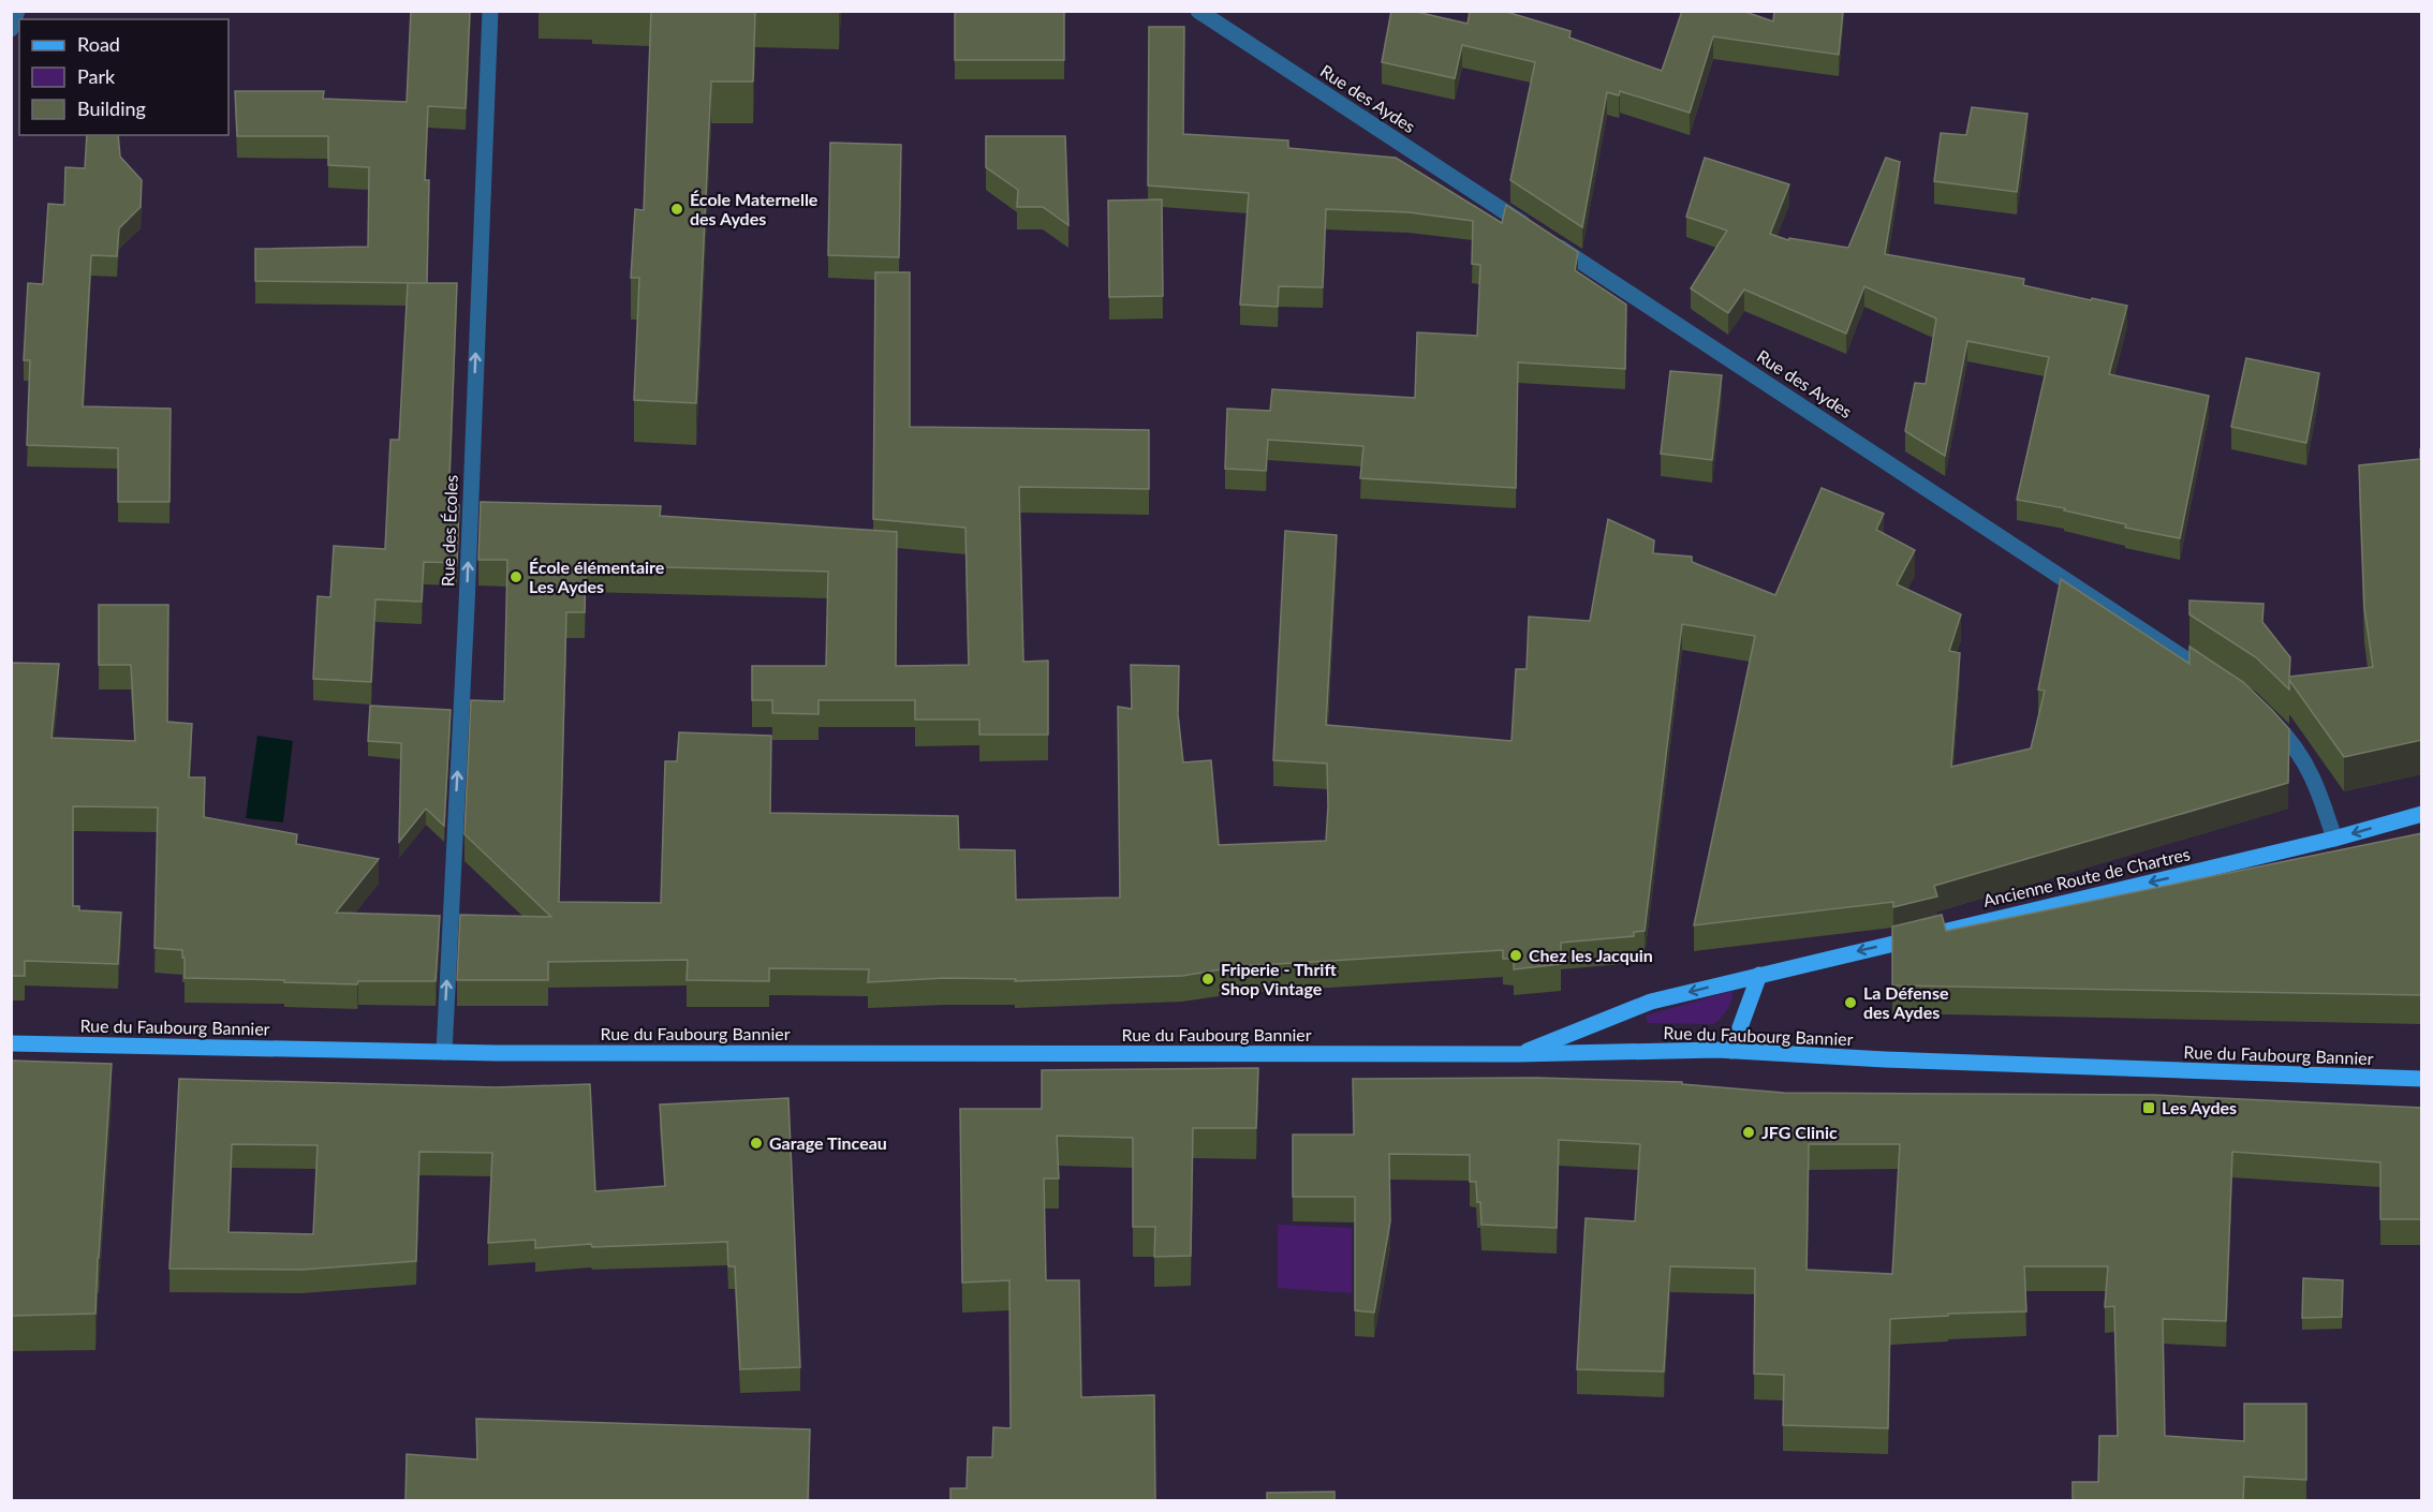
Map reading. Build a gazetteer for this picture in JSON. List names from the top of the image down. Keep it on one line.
{"streets":{"main road":["Ancienne Route de Chartres","Rue du Faubourg Bannier"],"street":["Rue des Aydes","Rue des Écoles"]},"crossings":[["Rue des Écoles","Rue du Faubourg Bannier"],["Ancienne Route de Chartres","Rue du Faubourg Bannier"]],"one_way":["Rue des Écoles","Ancienne Route de Chartres"],"places":{"other":["École Maternelle des Aydes","École élémentaire Les Aydes","Chez les Jacquin","Friperie - Thrift Shop Vintage","La Défense des Aydes","JFG Clinic","Garage Tinceau"],"transit":["Les Aydes"]},"legend":["Road","Park","Building"]}
